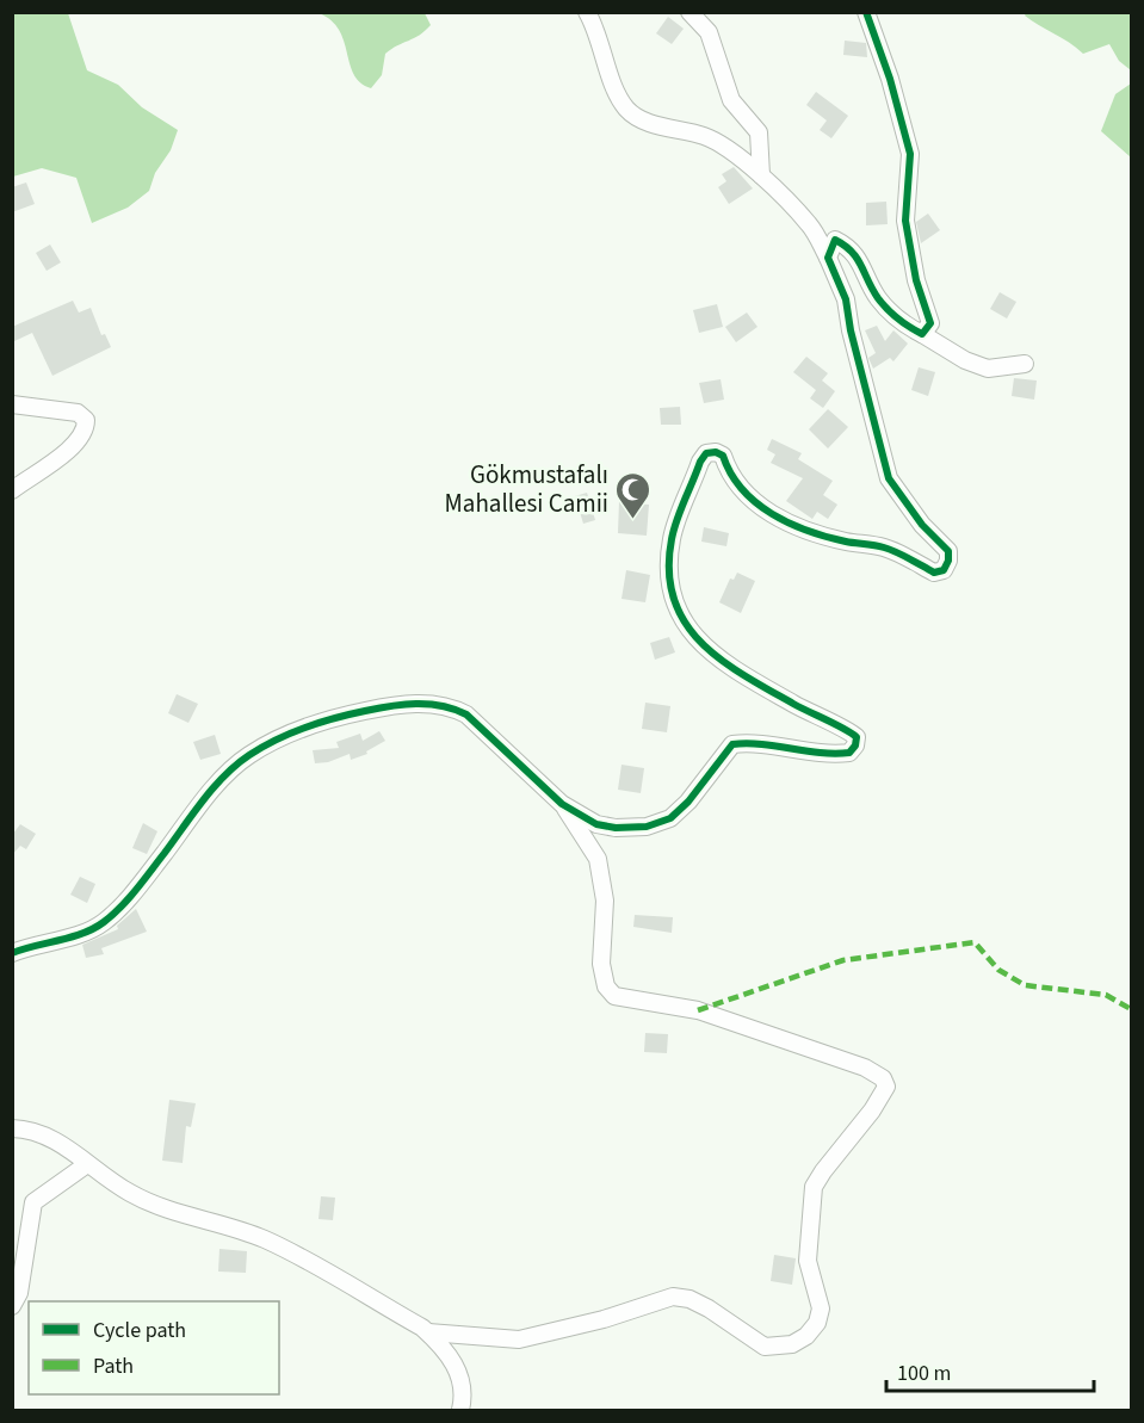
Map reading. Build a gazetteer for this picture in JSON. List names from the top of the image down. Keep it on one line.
{"places":{"mosque":["Gökmustafalı Mahallesi Camii"]},"legend":["Cycle path","Path"],"scale_bar":"100 m"}
